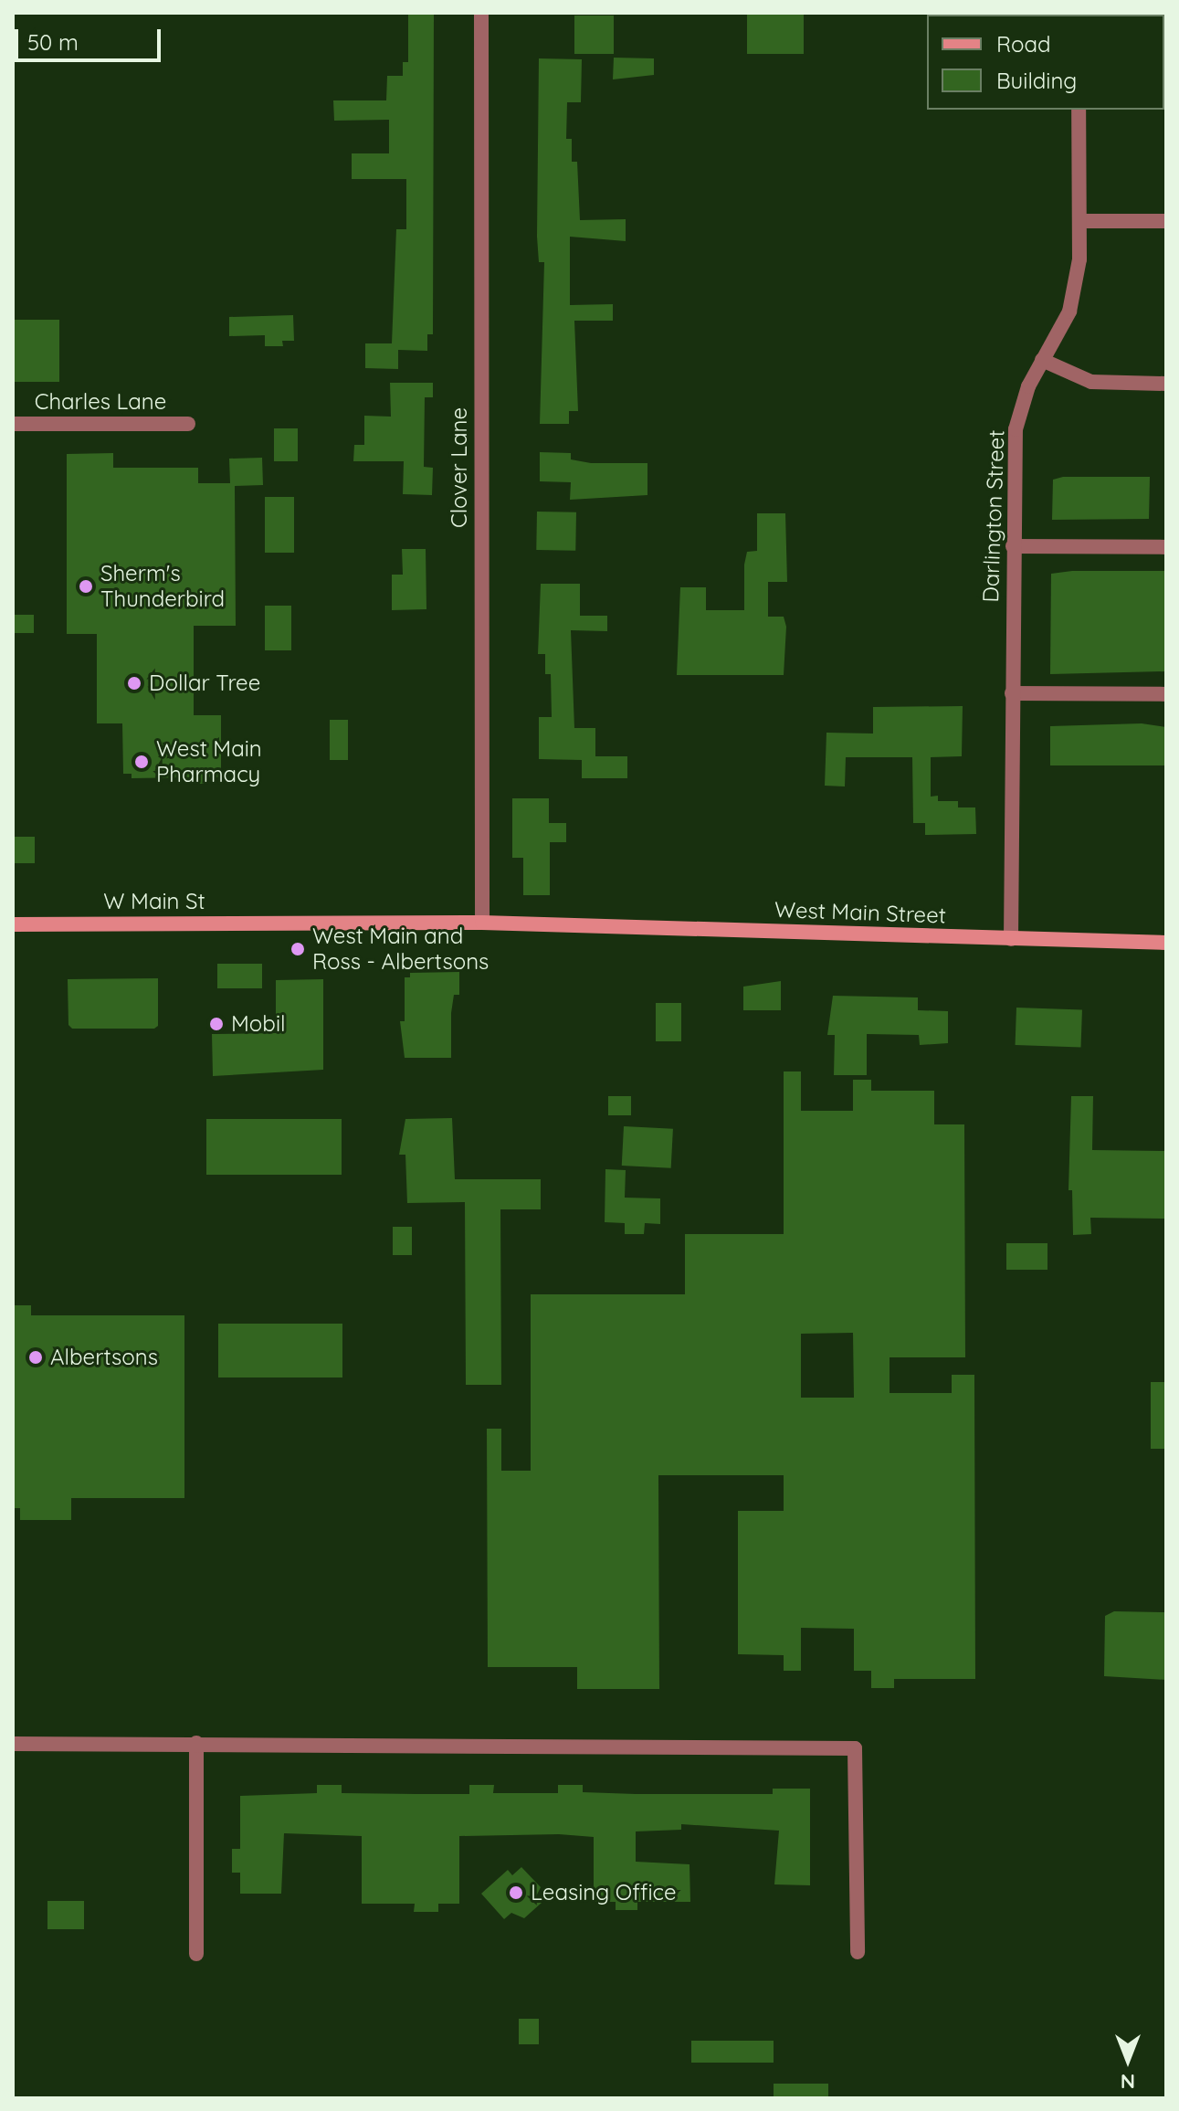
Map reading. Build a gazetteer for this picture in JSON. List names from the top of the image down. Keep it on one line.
{"streets":{"main road":["W Main St","West Main Street"],"street":["Charles Lane","Clover Lane","Darlington Street"]},"crossings":[["Clover Lane","W Main St"],["Clover Lane","West Main Street"],["Darlington Street","West Main Street"],["W Main St","West Main Street"]],"places":["Sherm's Thunderbird","Dollar Tree","West Main Pharmacy","West Main and Ross - Albertsons","Mobil","Albertsons","Leasing Office"],"legend":["Road","Building"],"scale_bar":"50 m","north":"bottom"}
